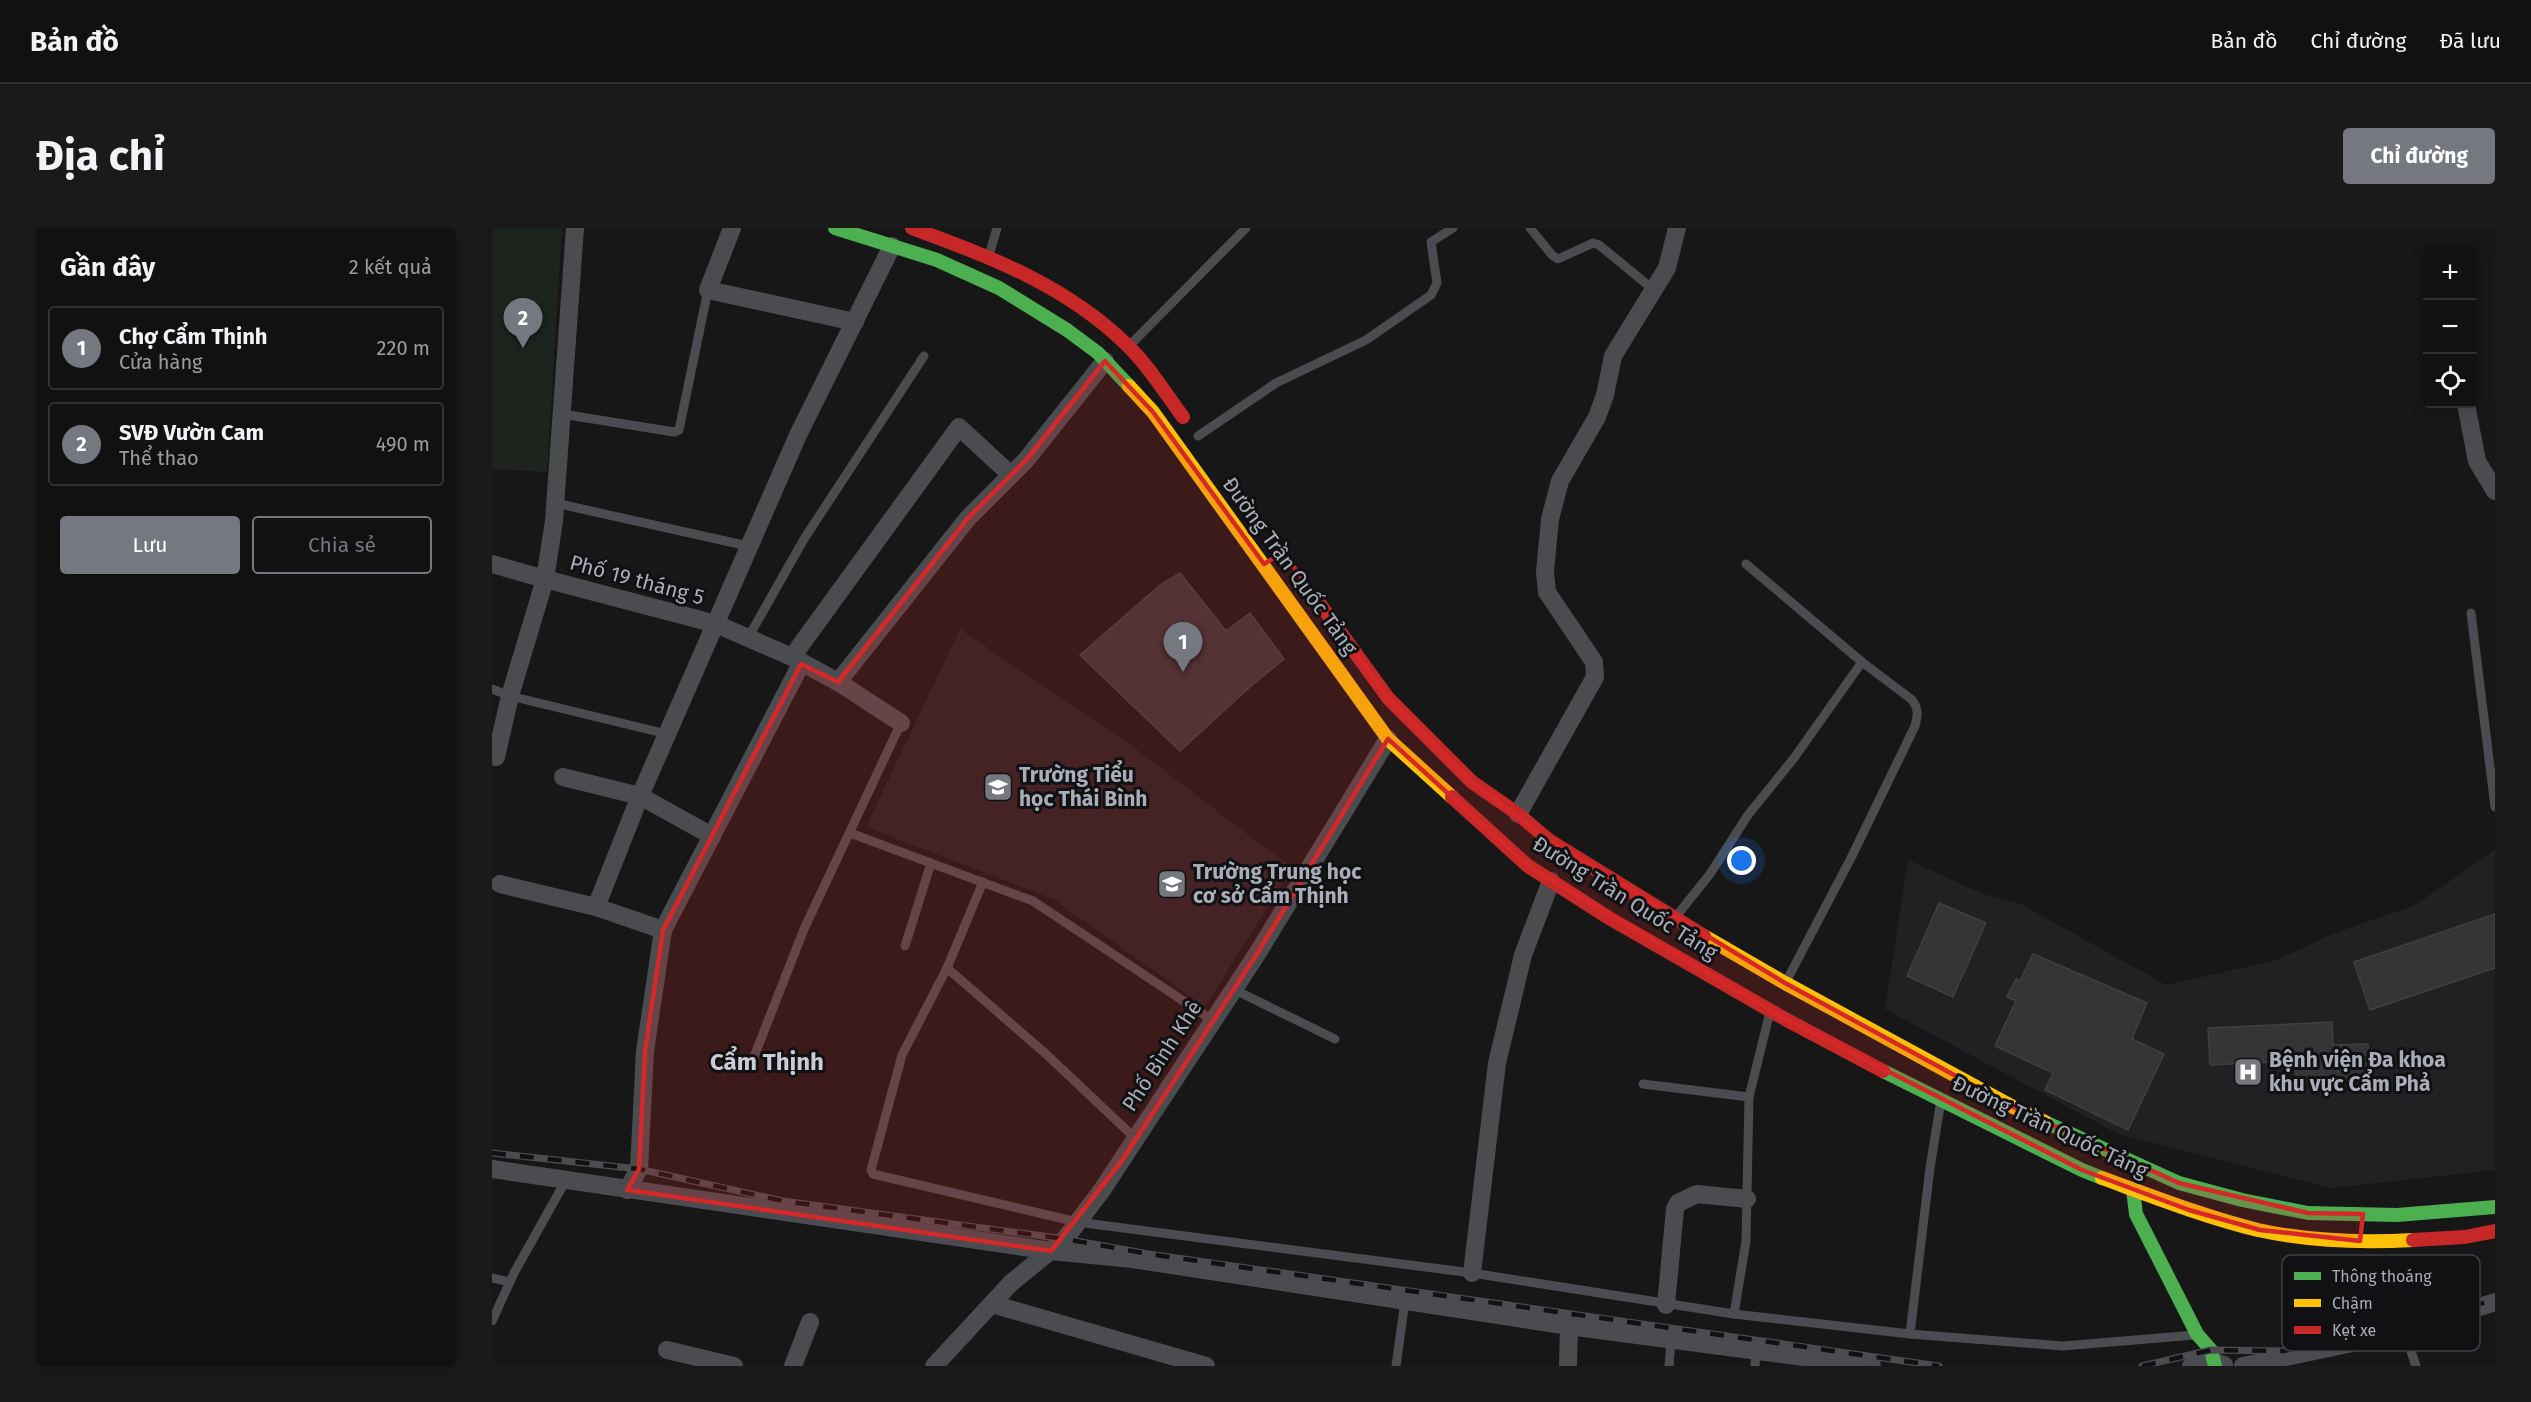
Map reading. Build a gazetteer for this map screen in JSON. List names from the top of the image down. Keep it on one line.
{"streets":{"main road":["Đường Trần Quốc Tảng"],"street":["Phố 19 tháng 5","Phố Bình Khê"]},"crossings":[["Đường Trần Quốc Tảng","Phố Bình Khê"]],"districts":["Cẩm Thịnh"],"places":{"school or university":["Trường Tiểu học Thái Bình","Trường Trung học cơ sở Cẩm Thịnh"],"hospital":["Bệnh viện Đa khoa khu vực Cẩm Phả"]},"legend":["Thông thoáng","Chậm","Kẹt xe"],"page":{"header":"Bản đồ","nav":["Bản đồ","Chỉ đường","Đã lưu"],"buttons":["Chỉ đường",["Lưu","Chia sẻ"]],"title":"Địa chỉ","heading":["Gần đây","2 kết quả"],"map_buttons":["+","−"],"pins":["2","1"],"list":[{"mark":"1","name":"Chợ Cẩm Thịnh","note":"Cửa hàng","value":"220 m"},{"mark":"2","name":"SVĐ Vườn Cam","note":"Thể thao","value":"490 m"}]}}
